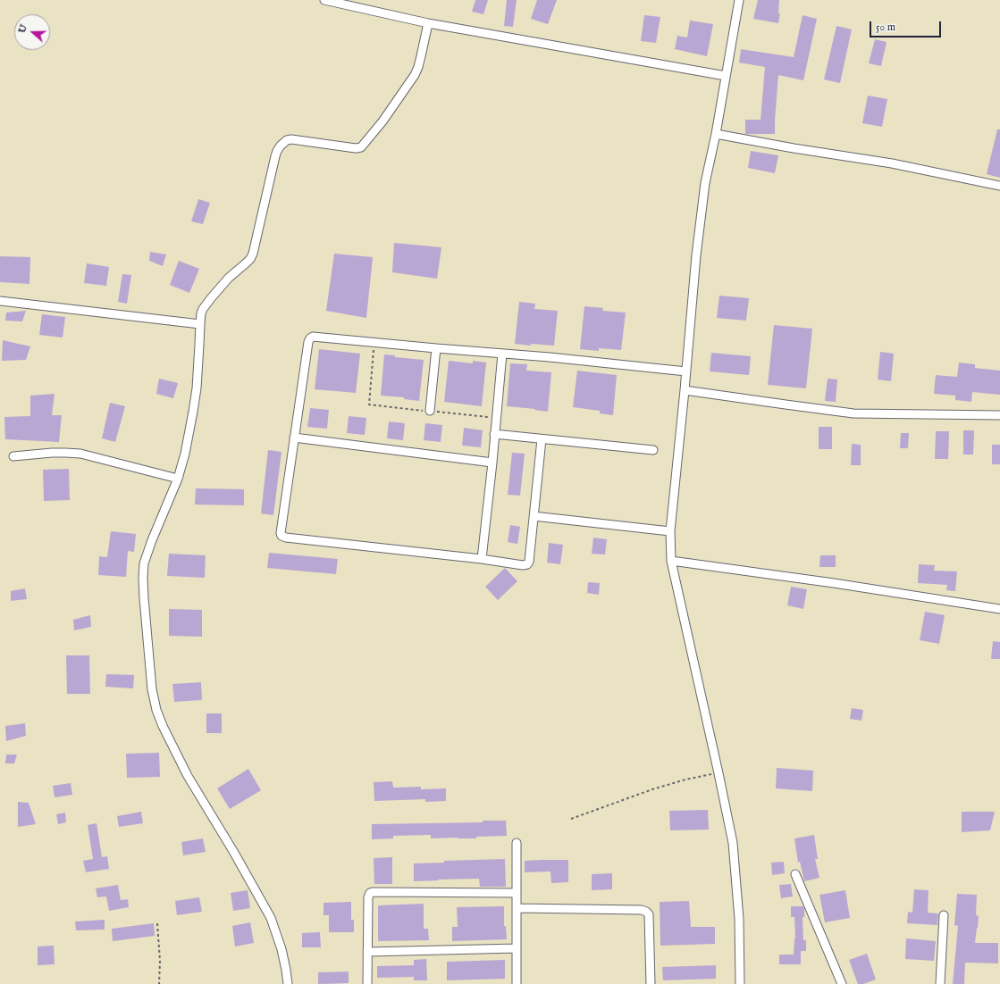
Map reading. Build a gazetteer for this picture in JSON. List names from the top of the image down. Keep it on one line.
{"scale_bar":"50 m","north":"left"}
